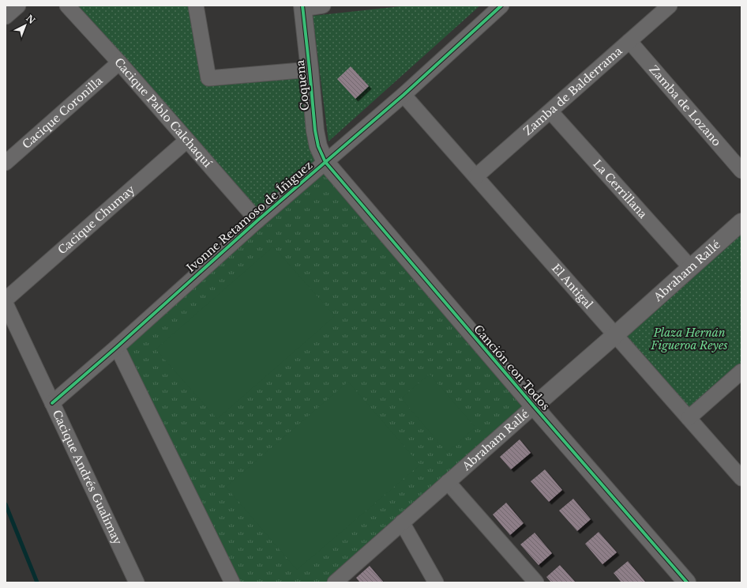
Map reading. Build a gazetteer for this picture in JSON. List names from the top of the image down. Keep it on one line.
{"streets":{"street":["Coquena","Zamba de Balderrama","Zamba de Lozano","Cacique Coronilla","Cacique Pablo Calchaquí","La Cerrillana","Ivonne Retamoso de Íñiguez","Cacique Chumay","Abraham Rallé","El Antigal","Canción con Todos","Cacique Andrés Gualimay"]},"crossings":[["Coquena","Ivonne Retamoso de Íñiguez"],["Coquena","Canción con Todos"],["Zamba de Balderrama","Zamba de Lozano"],["Zamba de Balderrama","La Cerrillana"],["Zamba de Balderrama","El Antigal"],["Cacique Coronilla","Cacique Pablo Calchaquí"],["Cacique Pablo Calchaquí","Ivonne Retamoso de Íñiguez"],["Cacique Pablo Calchaquí","Cacique Chumay"],["La Cerrillana","Abraham Rallé"],["Ivonne Retamoso de Íñiguez","El Antigal"],["Ivonne Retamoso de Íñiguez","Canción con Todos"],["Ivonne Retamoso de Íñiguez","Cacique Andrés Gualimay"],["Abraham Rallé","El Antigal"],["Abraham Rallé","Canción con Todos"]],"parks":["Plaza Hernán Figueroa Reyes"],"north":"top right"}
